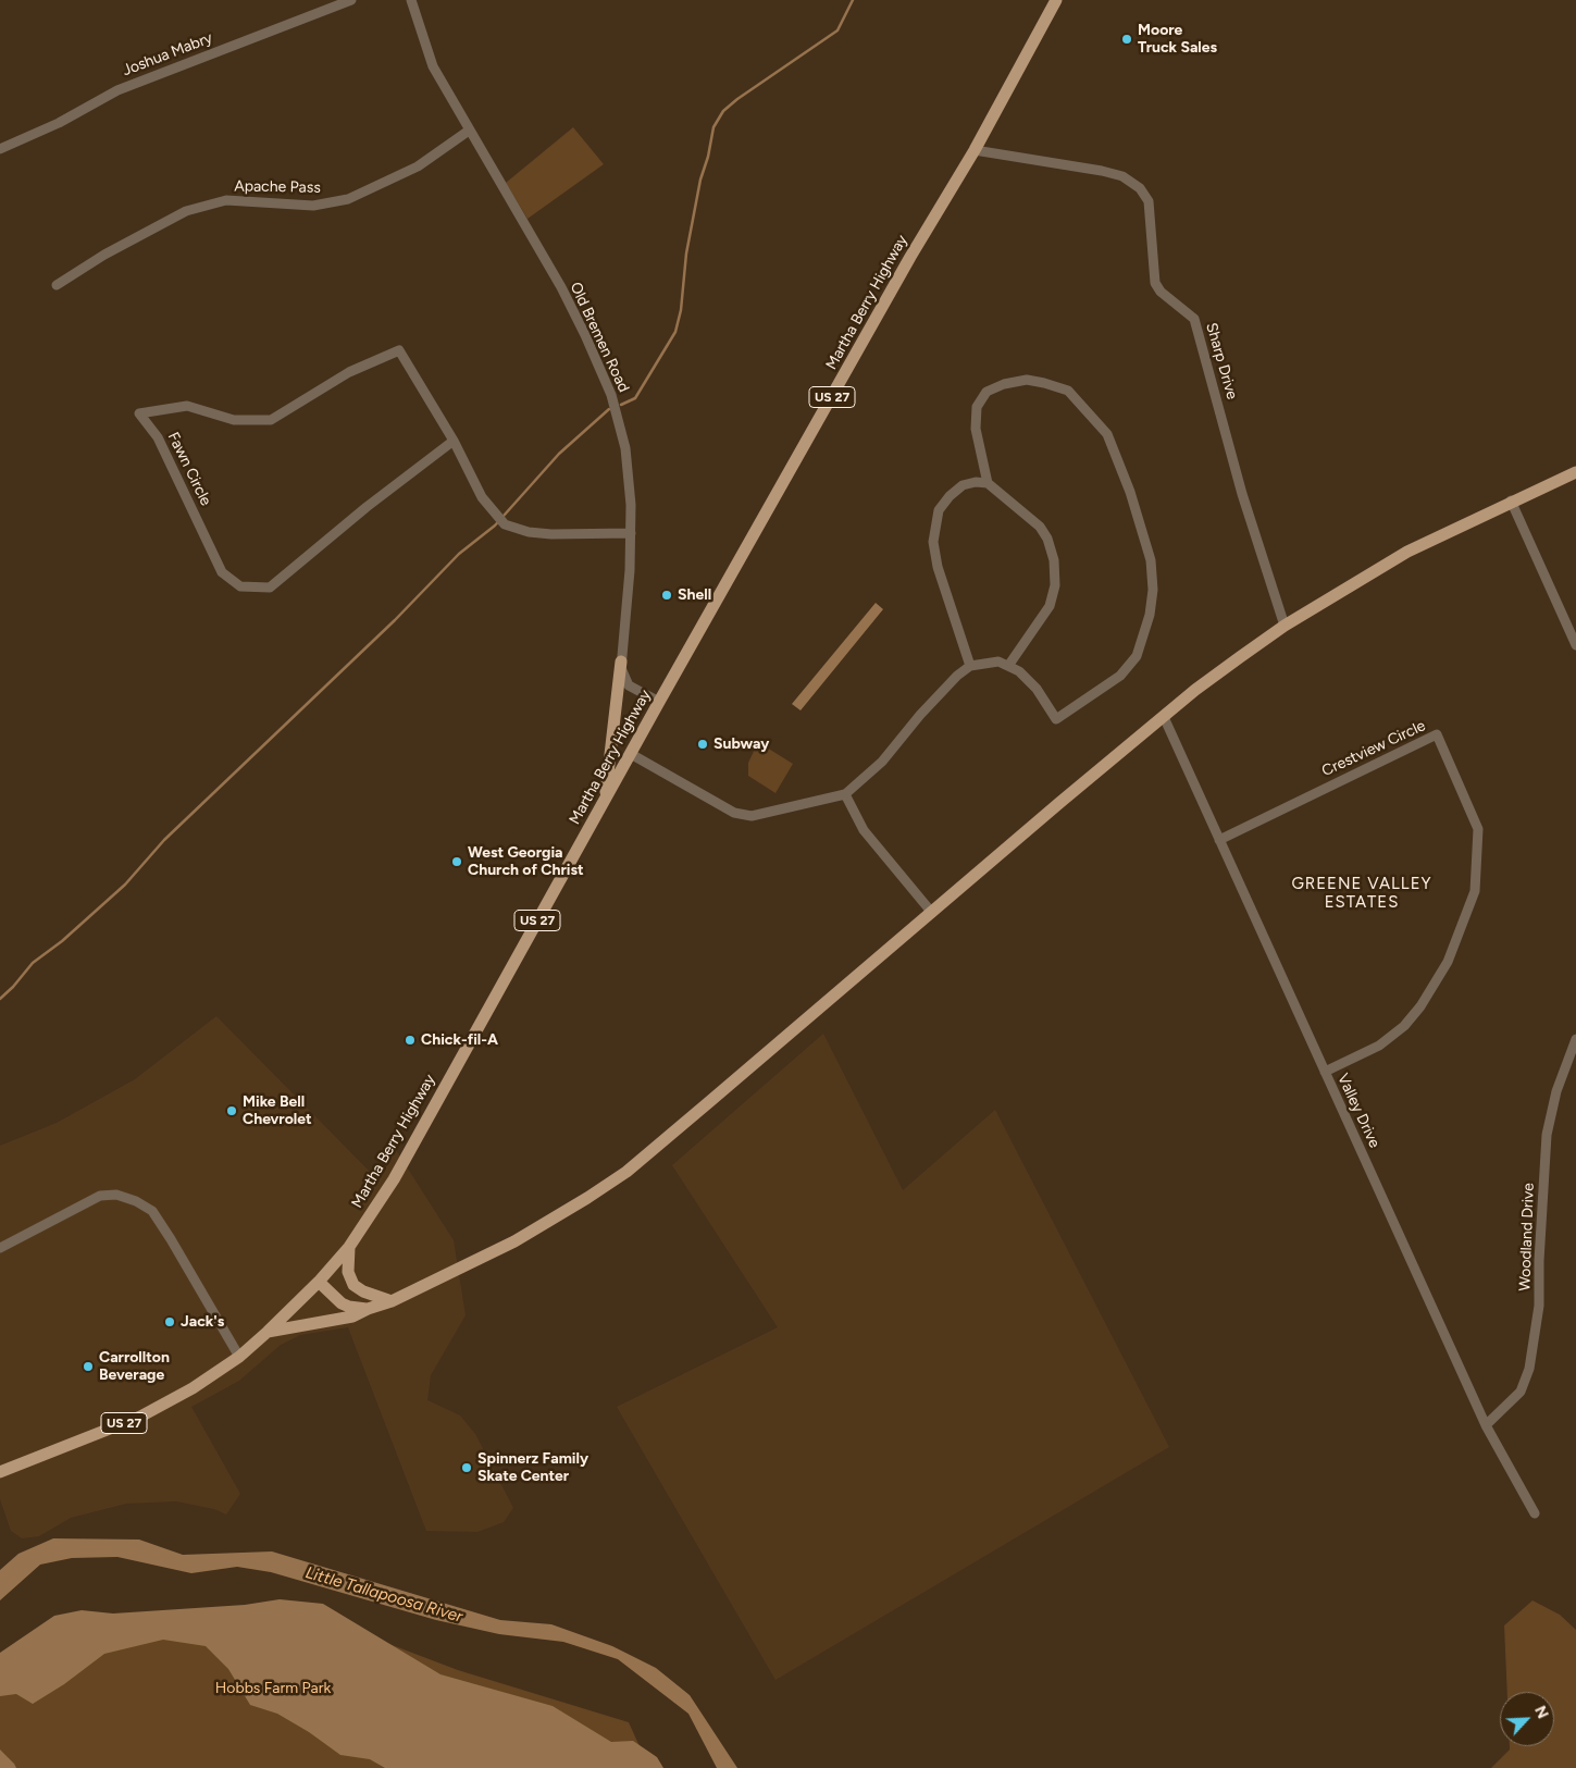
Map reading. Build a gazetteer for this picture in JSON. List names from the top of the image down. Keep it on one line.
{"streets":{"main road":["Martha Berry Highway","US 27"],"street":["Joshua Mabry","Apache Pass","Old Bremen Road","Sharp Drive","Fawn Circle","Crestview Circle","Valley Drive","Woodland Drive"]},"crossings":[["Apache Pass","Old Bremen Road"],["Martha Berry Highway","Old Bremen Road"],["Martha Berry Highway","Sharp Drive"],["Old Bremen Road","Fawn Circle"],["Crestview Circle","Valley Drive"],["Valley Drive","Woodland Drive"]],"districts":["GREENE VALLEY ESTATES"],"water":["Little Tallapoosa River"],"parks":["Hobbs Farm Park"],"places":["Moore Truck Sales","Shell","Subway","West Georgia Church of Christ","Chick-fil-A","Mike Bell Chevrolet","Jack's","Carrollton Beverage","Spinnerz Family Skate Center"],"north":"top right"}
